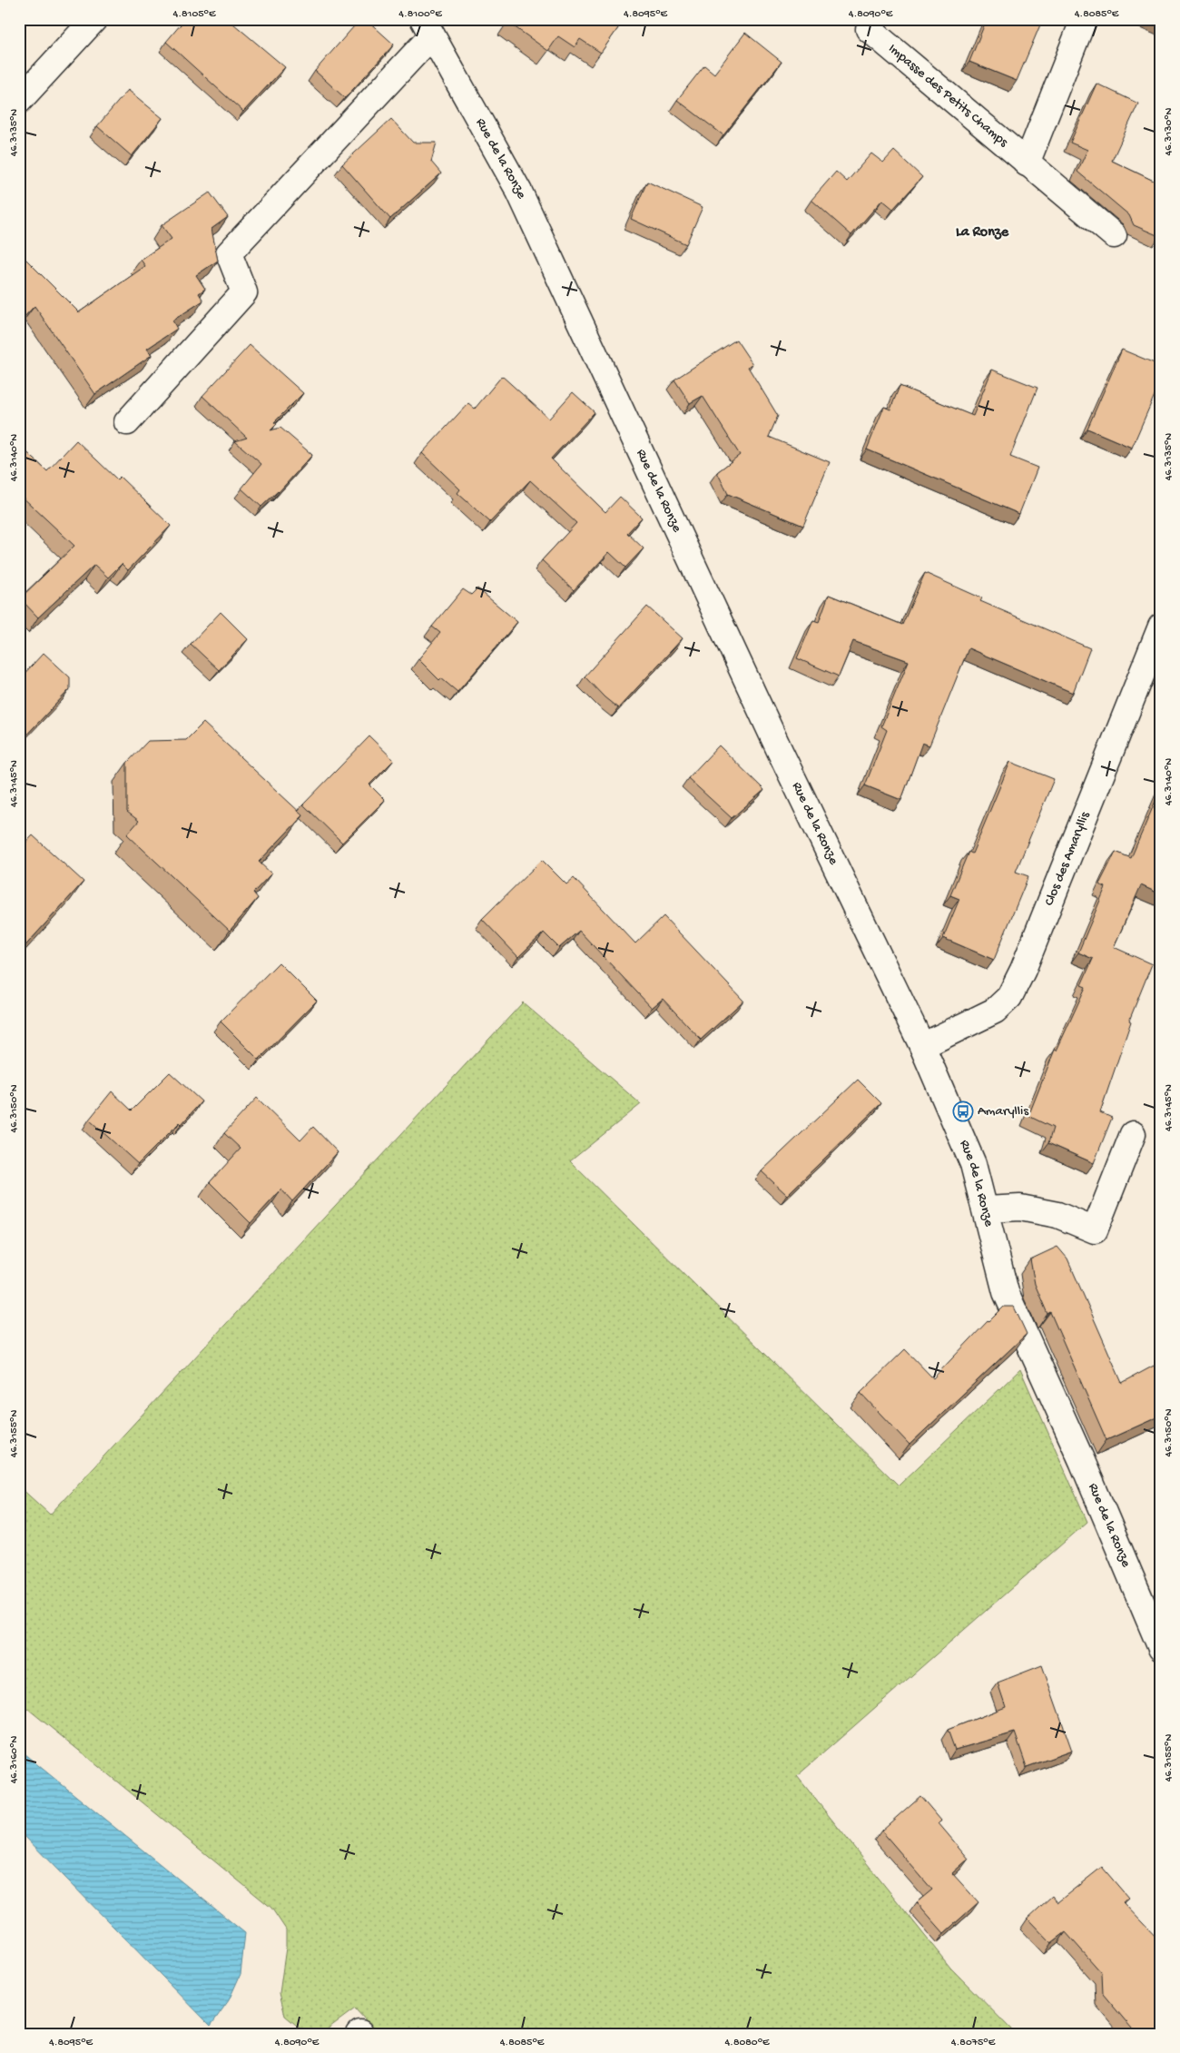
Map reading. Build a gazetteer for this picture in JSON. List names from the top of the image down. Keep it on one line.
{"streets":{"street":["Impasse des Petits Champs","Rue de la Ronze","Clos des Amaryllis"]},"crossings":[["Rue de la Ronze","Clos des Amaryllis"]],"districts":["La Ronze"],"places":{"bus stop":["Amaryllis"]},"coordinates":["4.8105°E","4.8100°E","4.8095°E","4.8090°E","4.8085°E","46.3130°N","46.3135°N","46.3140°N","46.3145°N","46.3150°N","46.3155°N","46.3160°N","4.8080°E","4.8075°E"]}
